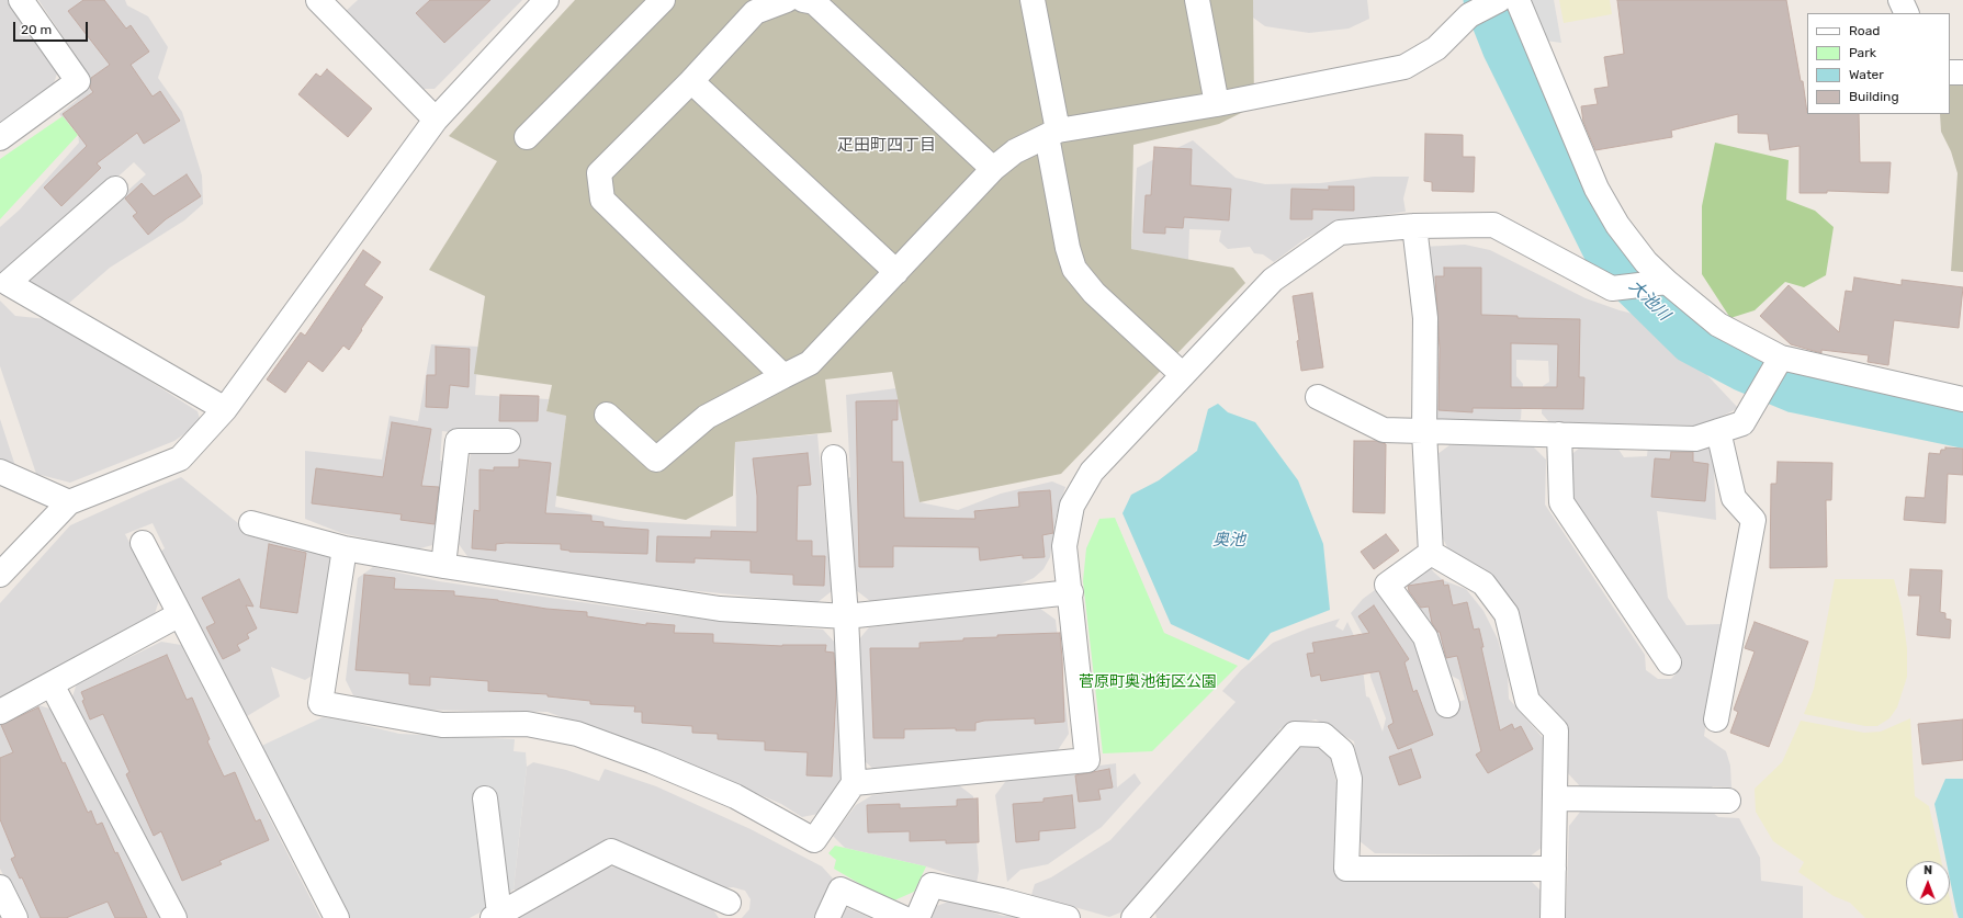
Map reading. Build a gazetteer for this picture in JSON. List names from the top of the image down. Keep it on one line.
{"districts":["疋田町四丁目"],"water":["大池川","奥池"],"parks":["菅原町奥池街区公園"],"legend":["Road","Park","Water","Building"],"scale_bar":"20 m","north":"top"}
